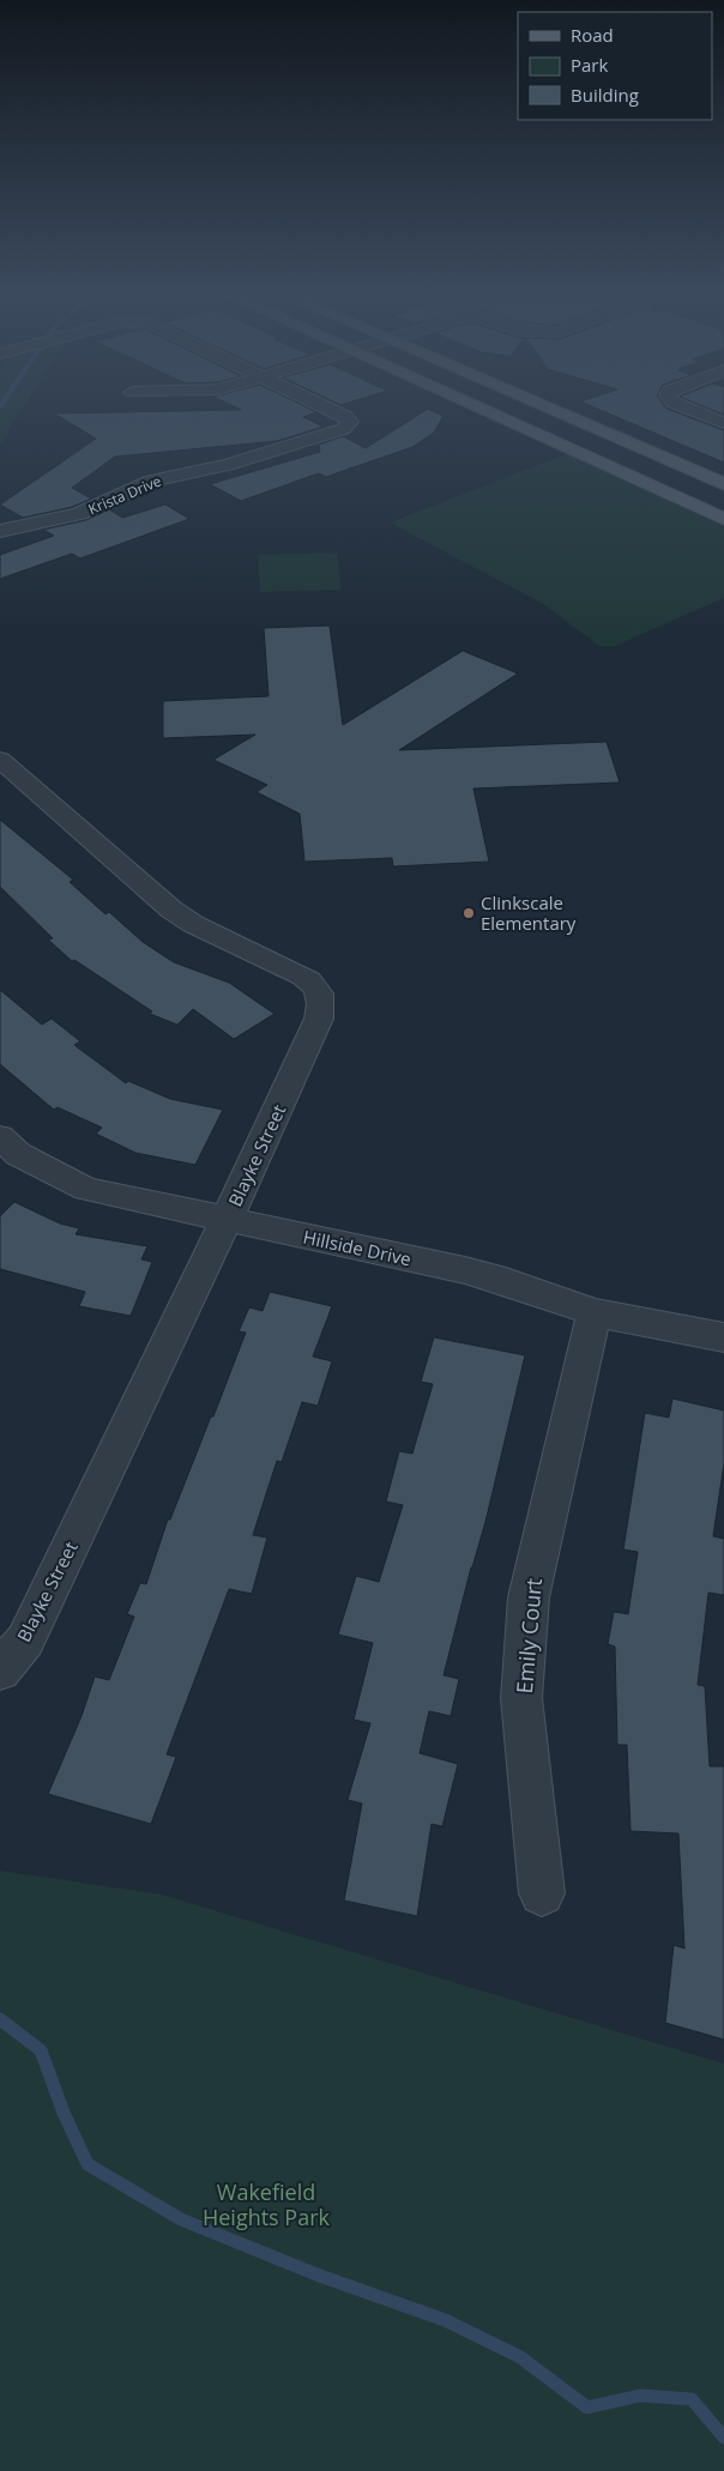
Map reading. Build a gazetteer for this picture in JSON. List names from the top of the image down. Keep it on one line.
{"streets":{"street":["Krista Drive","Blayke Street","Hillside Drive","Emily Court"]},"crossings":[["Blayke Street","Hillside Drive"],["Hillside Drive","Emily Court"]],"parks":["Wakefield Heights Park"],"places":["Clinkscale Elementary"],"legend":["Road","Park","Building"]}
